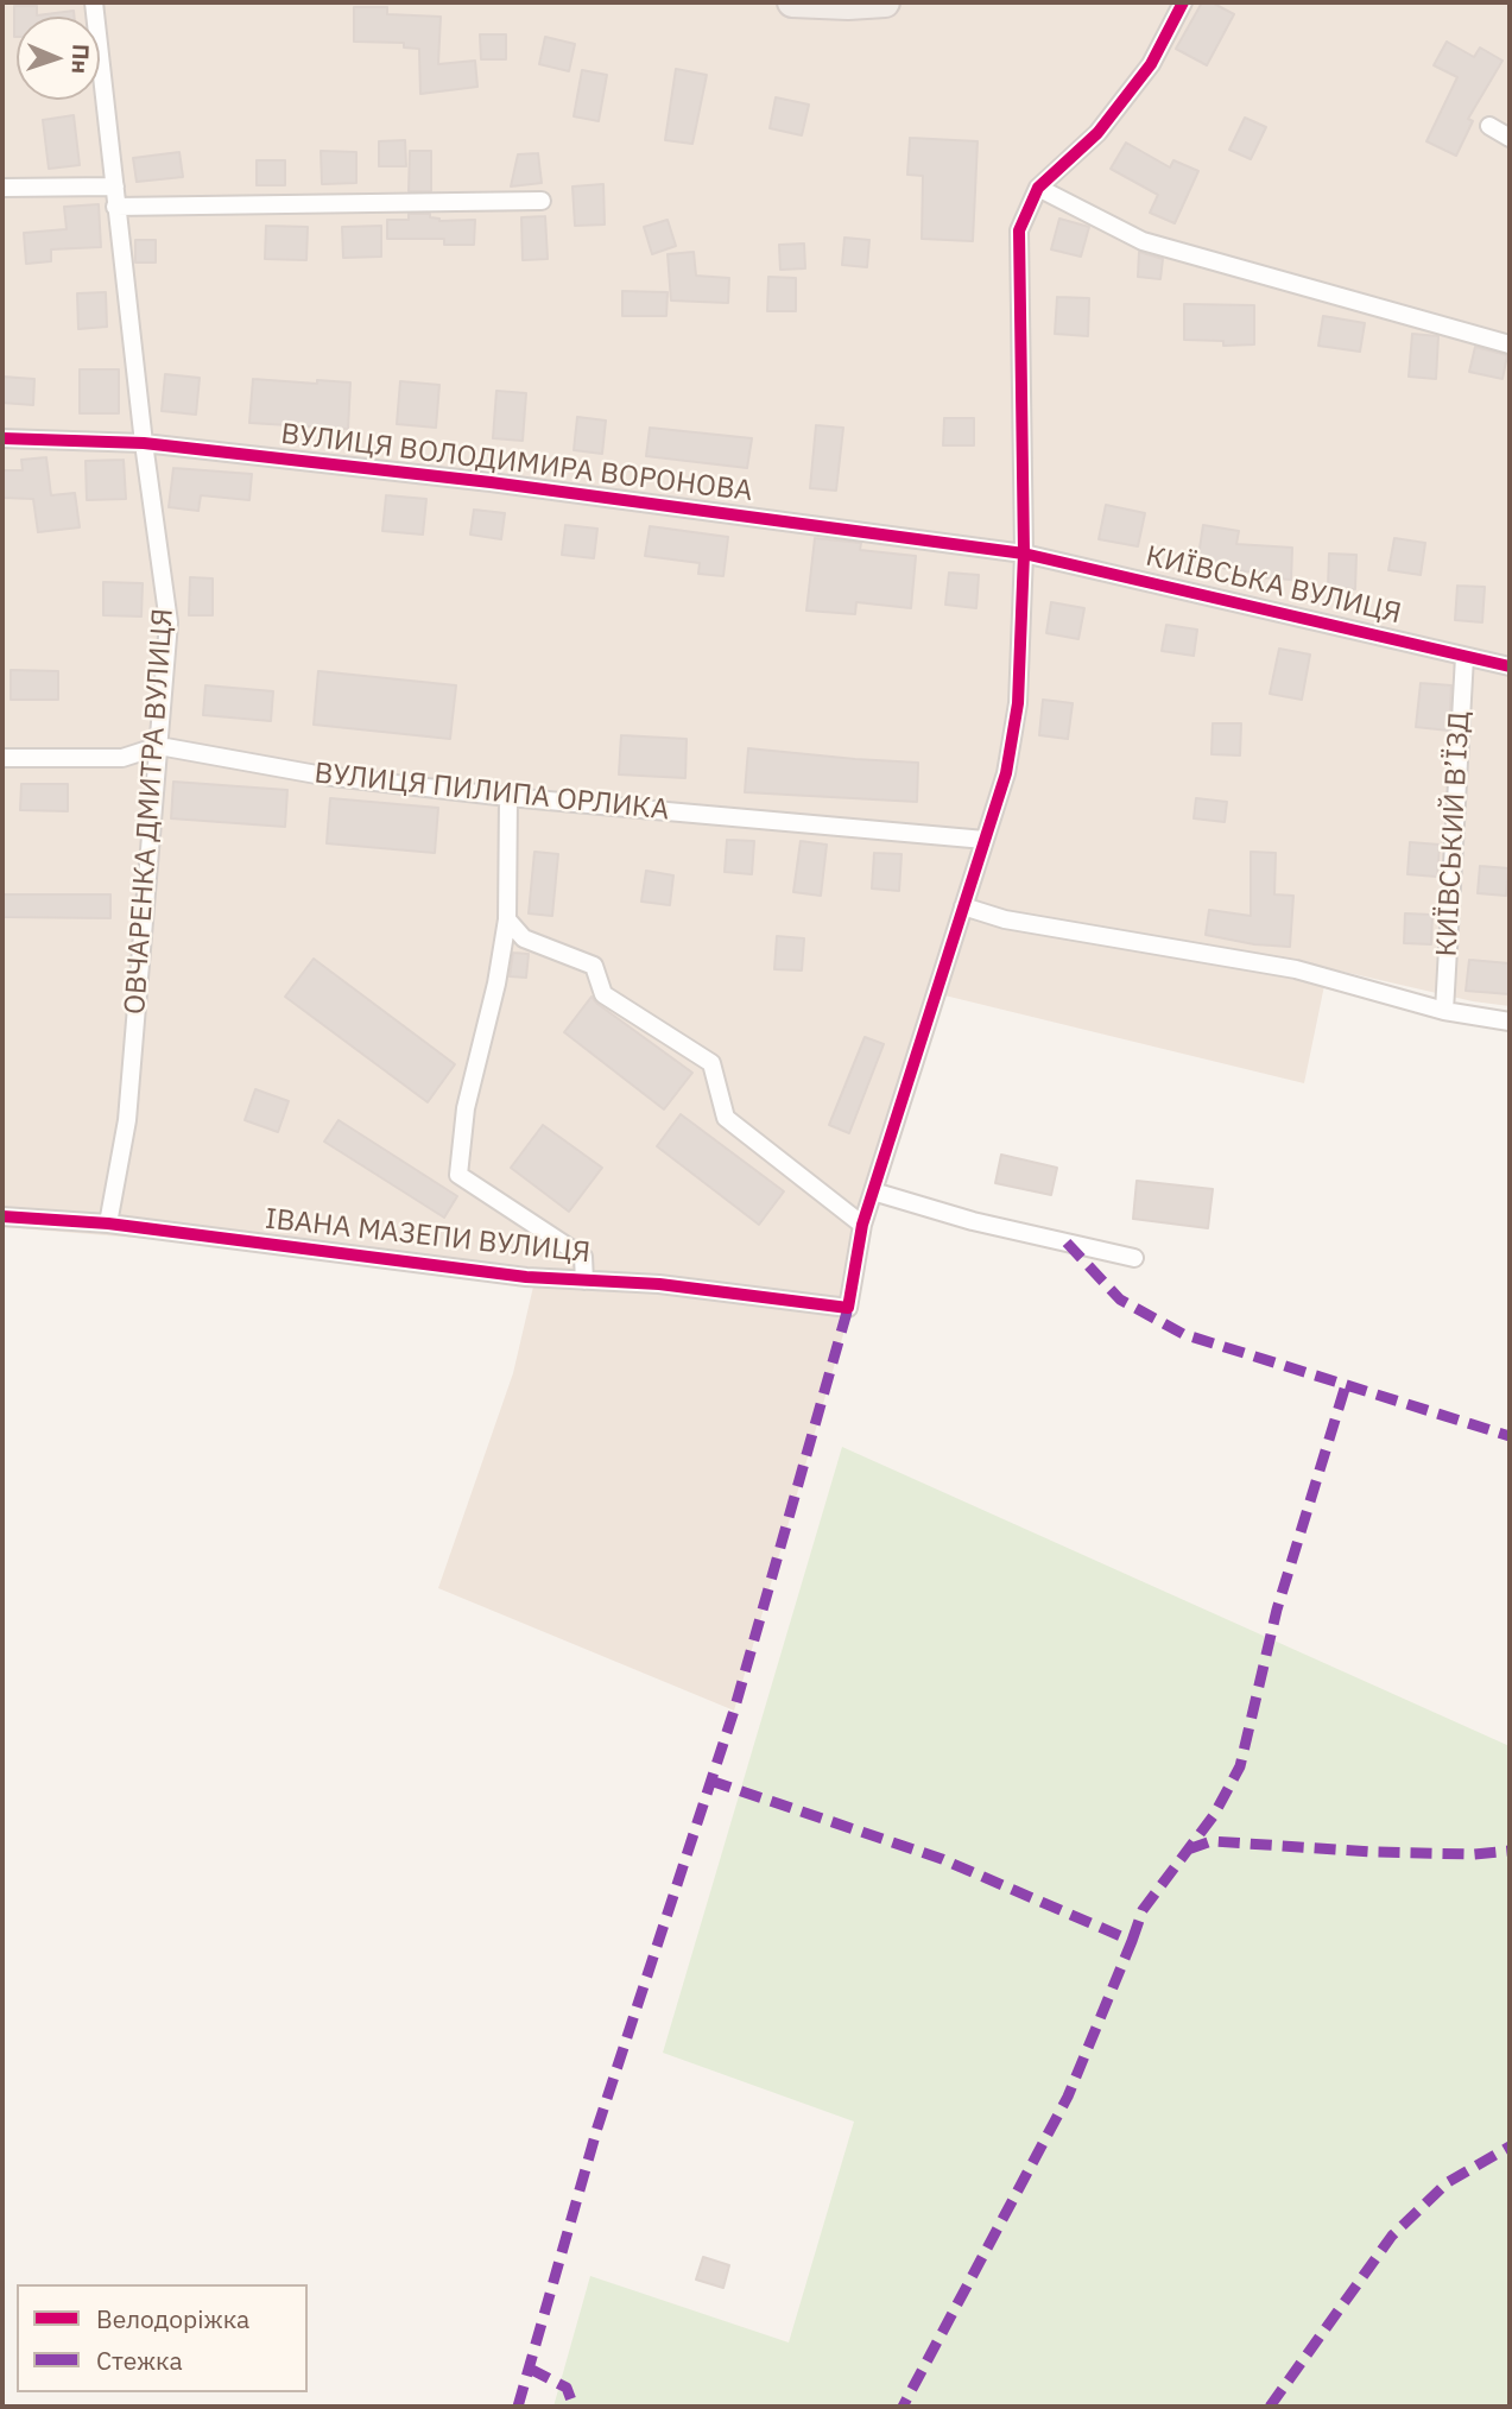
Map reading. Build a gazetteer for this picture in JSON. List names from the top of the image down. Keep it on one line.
{"streets":{"street":["ВУЛИЦЯ ВОЛОДИМИРА ВОРОНОВА","КИЇВСЬКА ВУЛИЦЯ","ВУЛИЦЯ ПИЛИПА ОРЛИКА","ОВЧАРЕНКА ДМИТРА ВУЛИЦЯ","КИЇВСЬКИЙ В’ЇЗД","ІВАНА МАЗЕПИ ВУЛИЦЯ"]},"crossings":[["ВУЛИЦЯ ВОЛОДИМИРА ВОРОНОВА","КИЇВСЬКА ВУЛИЦЯ"],["ВУЛИЦЯ ВОЛОДИМИРА ВОРОНОВА","ОВЧАРЕНКА ДМИТРА ВУЛИЦЯ"],["КИЇВСЬКА ВУЛИЦЯ","КИЇВСЬКИЙ В’ЇЗД"],["ВУЛИЦЯ ПИЛИПА ОРЛИКА","ОВЧАРЕНКА ДМИТРА ВУЛИЦЯ"],["ОВЧАРЕНКА ДМИТРА ВУЛИЦЯ","ІВАНА МАЗЕПИ ВУЛИЦЯ"]],"legend":["Велодоріжка","Стежка"],"north":"right"}
